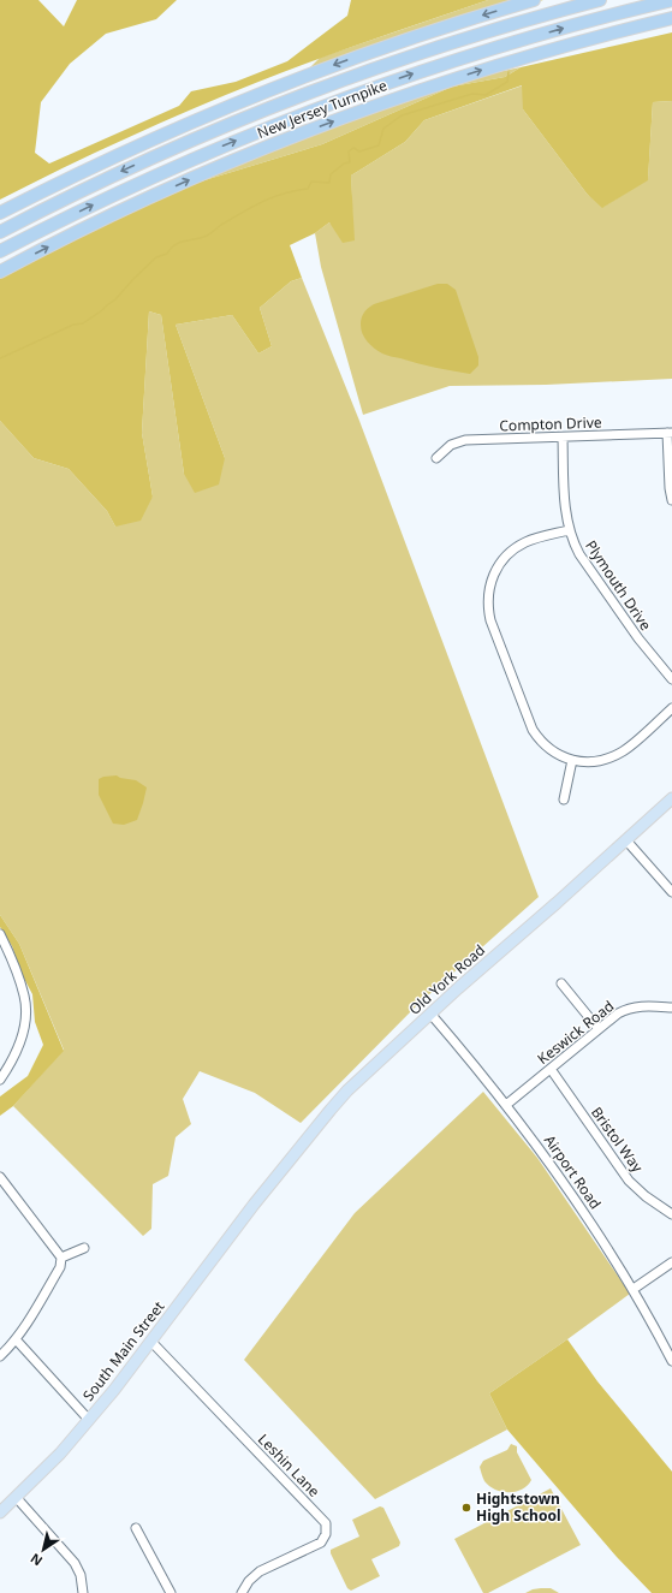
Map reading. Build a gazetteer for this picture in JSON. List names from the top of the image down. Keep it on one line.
{"streets":{"highway":["New Jersey Turnpike"],"main road":["Old York Road","South Main Street"],"street":["Compton Drive","Plymouth Drive","Keswick Road","Bristol Way","Airport Road","Leshin Lane"]},"crossings":[["Compton Drive","Plymouth Drive"],["Old York Road","Airport Road"],["Old York Road","South Main Street"],["Keswick Road","Bristol Way"],["Keswick Road","Airport Road"],["South Main Street","Leshin Lane"]],"places":["Hightstown High School"],"north":"bottom left"}
